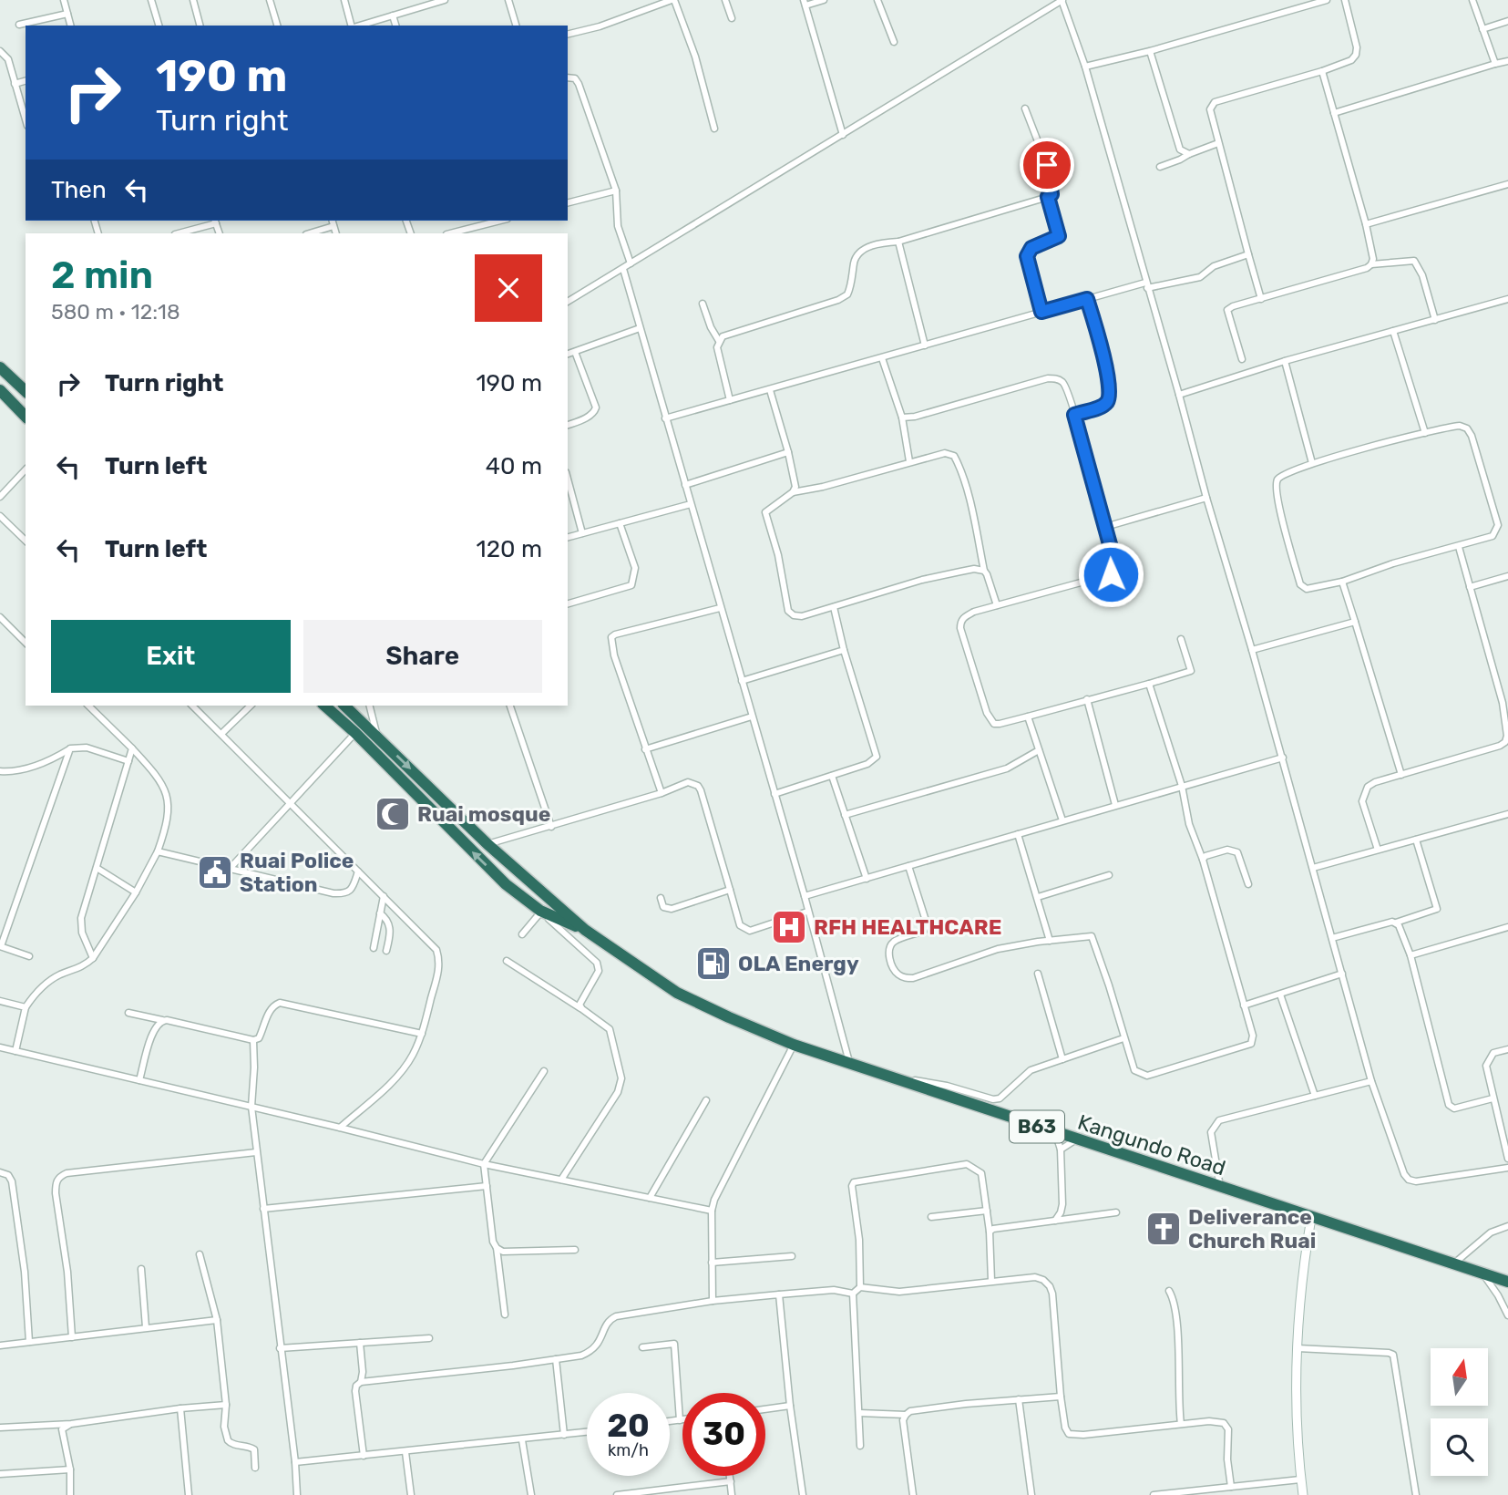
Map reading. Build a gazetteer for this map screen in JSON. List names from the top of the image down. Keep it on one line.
{"streets":{"highway":["B63","Kangundo Road"]},"places":{"mosque":["Ruai mosque"],"public building":["Ruai Police Station"],"hospital":["RFH HEALTHCARE"],"fuel station":["OLA Energy"],"church":["Deliverance Church Ruai"]},"north":"top","page":{"turn":["190 m","Turn right"],"then":"Then","heading":["2 min","580 m · 12:18"],"list":[{"name":"Turn right","value":"190 m"},{"name":"Turn left","value":"40 m"},{"name":"Turn left","value":"120 m"}],"buttons":["Exit","Share"],"speed":"20 km/h","limit":"30"}}
